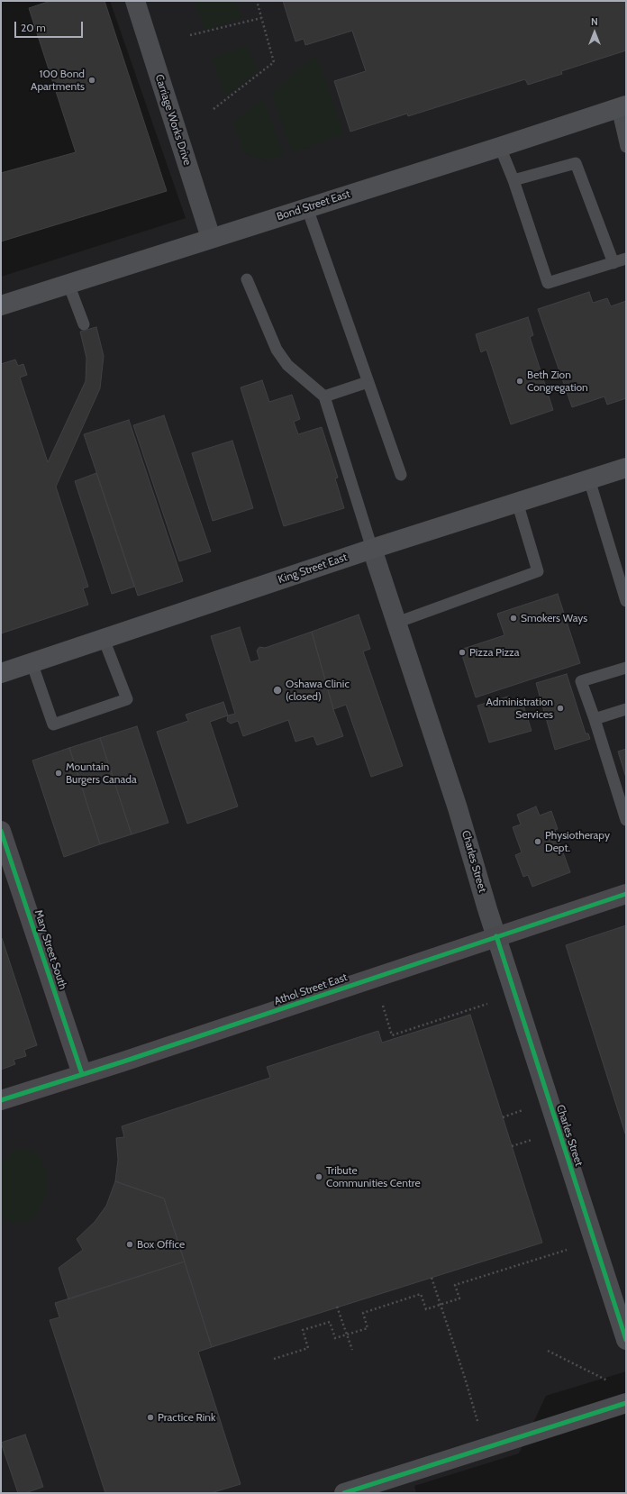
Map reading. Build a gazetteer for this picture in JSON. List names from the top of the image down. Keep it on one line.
{"streets":{"main road":["Bond Street East","King Street East","Mary Street South","Athol Street East"],"street":["Carriage Works Drive","Charles Street"]},"crossings":[["Carriage Works Drive","Bond Street East"],["King Street East","Charles Street"],["Charles Street","Athol Street East"],["Mary Street South","Athol Street East"]],"places":["100 Bond Apartments","Beth Zion Congregation","Smokers Ways","Pizza Pizza","Oshawa Clinic (closed)","Administration Services","Mountain Burgers Canada","Physiotherapy Dept.","Tribute Communities Centre","Box Office","Practice Rink"],"scale_bar":"20 m","north":"top"}
